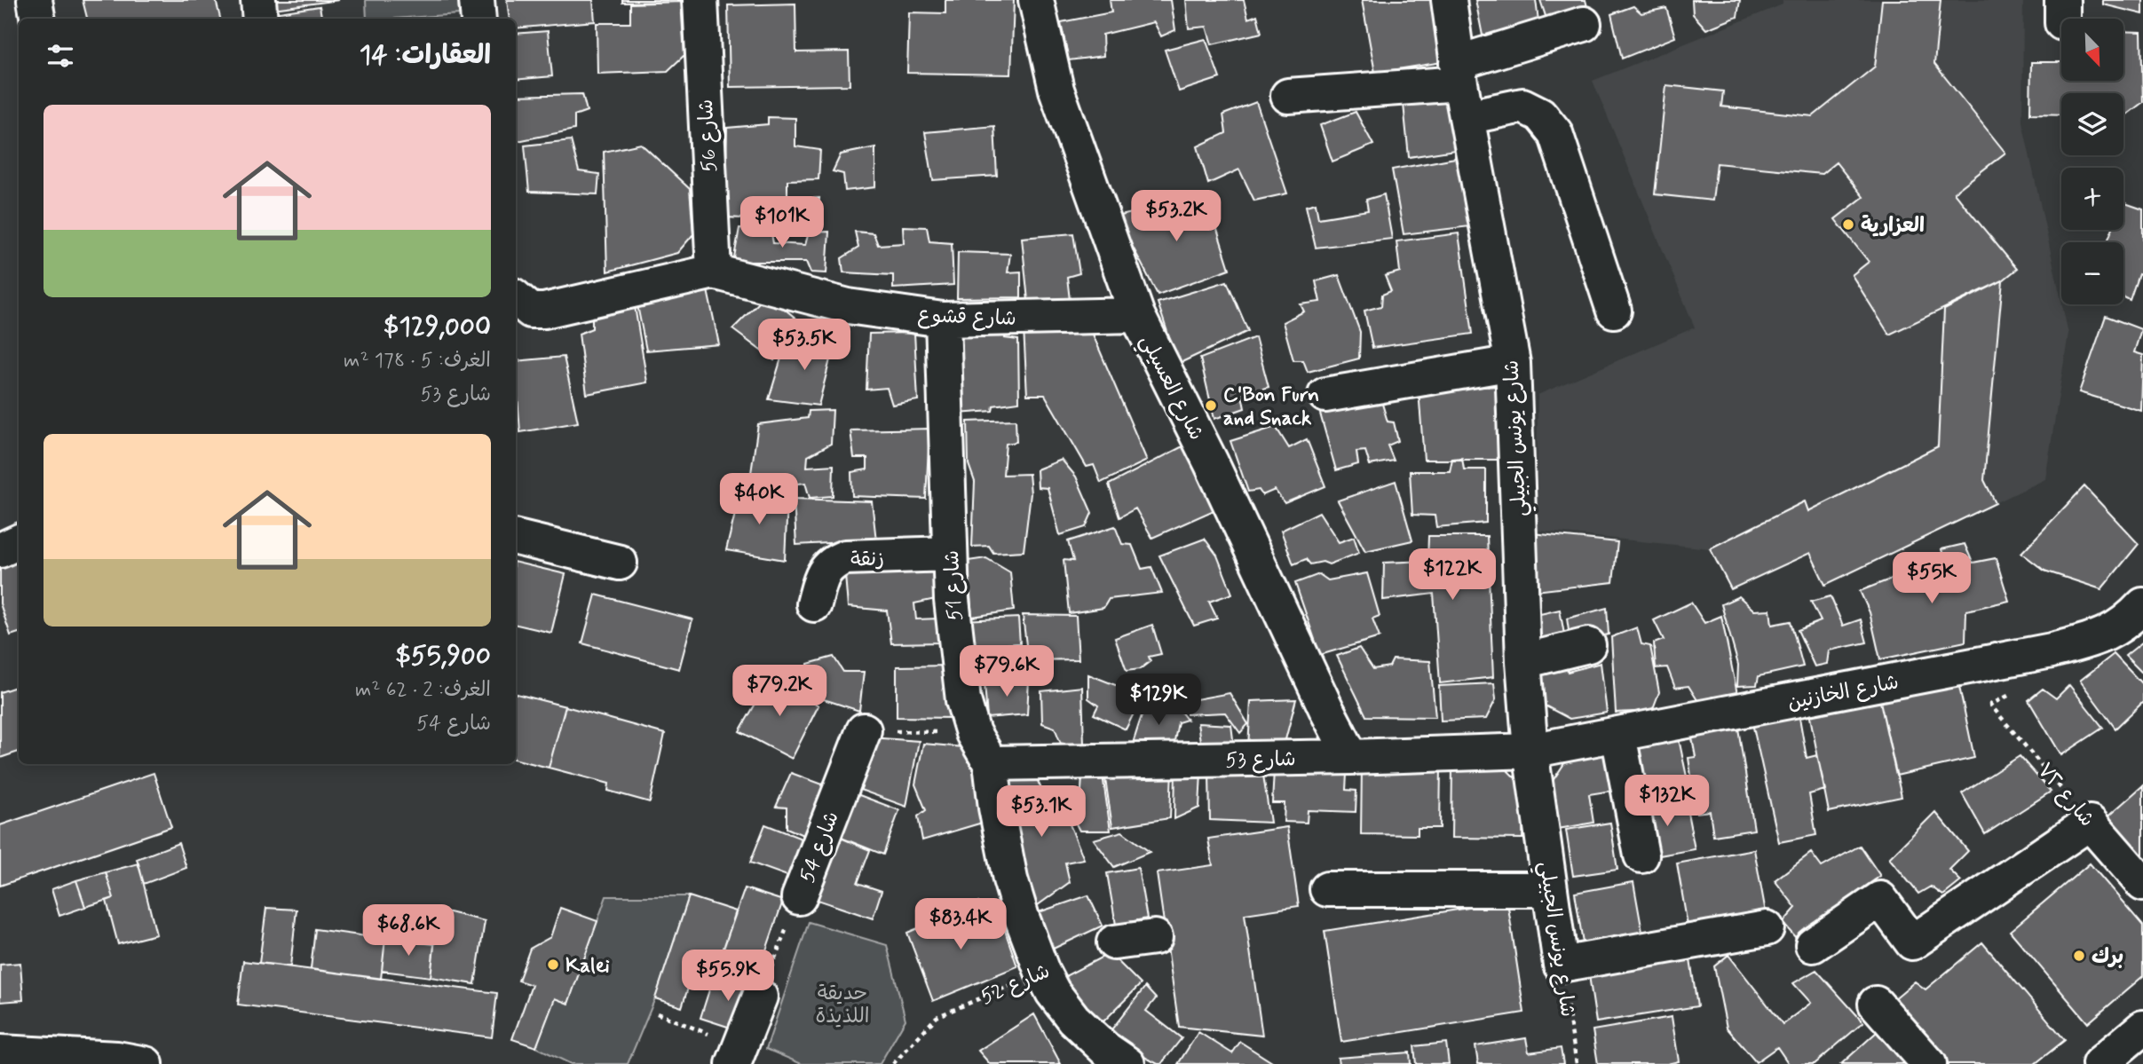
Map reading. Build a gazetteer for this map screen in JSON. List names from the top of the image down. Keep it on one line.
{"streets":{"street":["شارع 56","شارع قشوع","شارع العسيلي","شارع يونس الجبيلي","زنقة","شارع 51","شارع الخازنين","شارع 53","شارع ٧٢","شارع 54"],"path":["شارع 52"]},"crossings":[["شارع 56","شارع قشوع"],["شارع قشوع","شارع العسيلي"],["شارع قشوع","شارع 51"],["شارع العسيلي","شارع 53"],["شارع يونس الجبيلي","شارع الخازنين"],["شارع يونس الجبيلي","شارع 53"],["زنقة","شارع 51"],["شارع 51","شارع 53"],["شارع 51","شارع 52"],["شارع الخازنين","شارع 53"]],"parks":["حديقة اللذيذة"],"places":["العزارية","C'Bon Furn and Snack","برك","Kalei"],"north":"bottom right","page":{"map_buttons":["+","−"],"heading":"العقارات: 14","list":[{"name":"$129,000","note":"الغرف: 5 · 178 m² · شارع 53"},{"name":"$55,900","note":"الغرف: 2 · 62 m² · شارع 54"}],"price":["$53.2K","$101K","$53.5K","$40K","$122K","$55K","$79.6K","$79.2K","$129K","$132K","$53.1K","$83.4K","$68.6K","$55.9K"]}}
